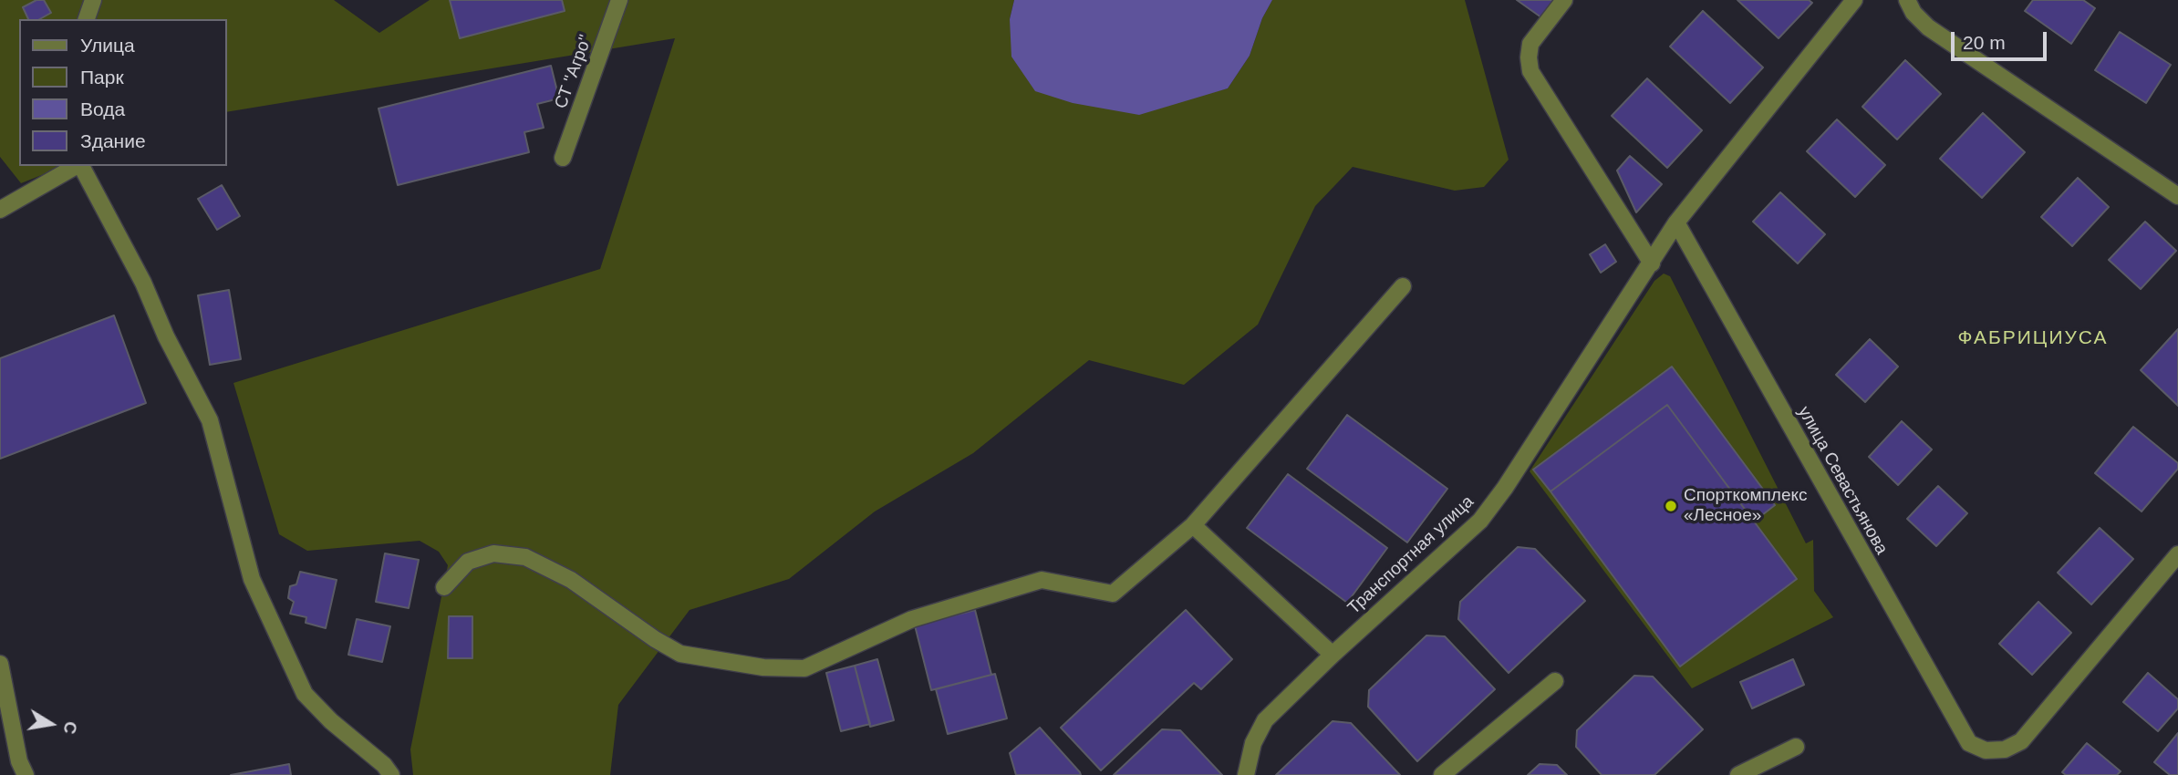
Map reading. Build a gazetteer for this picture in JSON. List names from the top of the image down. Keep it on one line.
{"streets":{"street":["СТ \"Агро\"","улица Севастьянова","Транспортная улица"]},"crossings":[["улица Севастьянова","Транспортная улица"]],"districts":["ФАБРИЦИУСА"],"places":["Спорткомплекс «Лесное»"],"legend":["Улица","Парк","Вода","Здание"],"scale_bar":"20 m","north":"right"}
